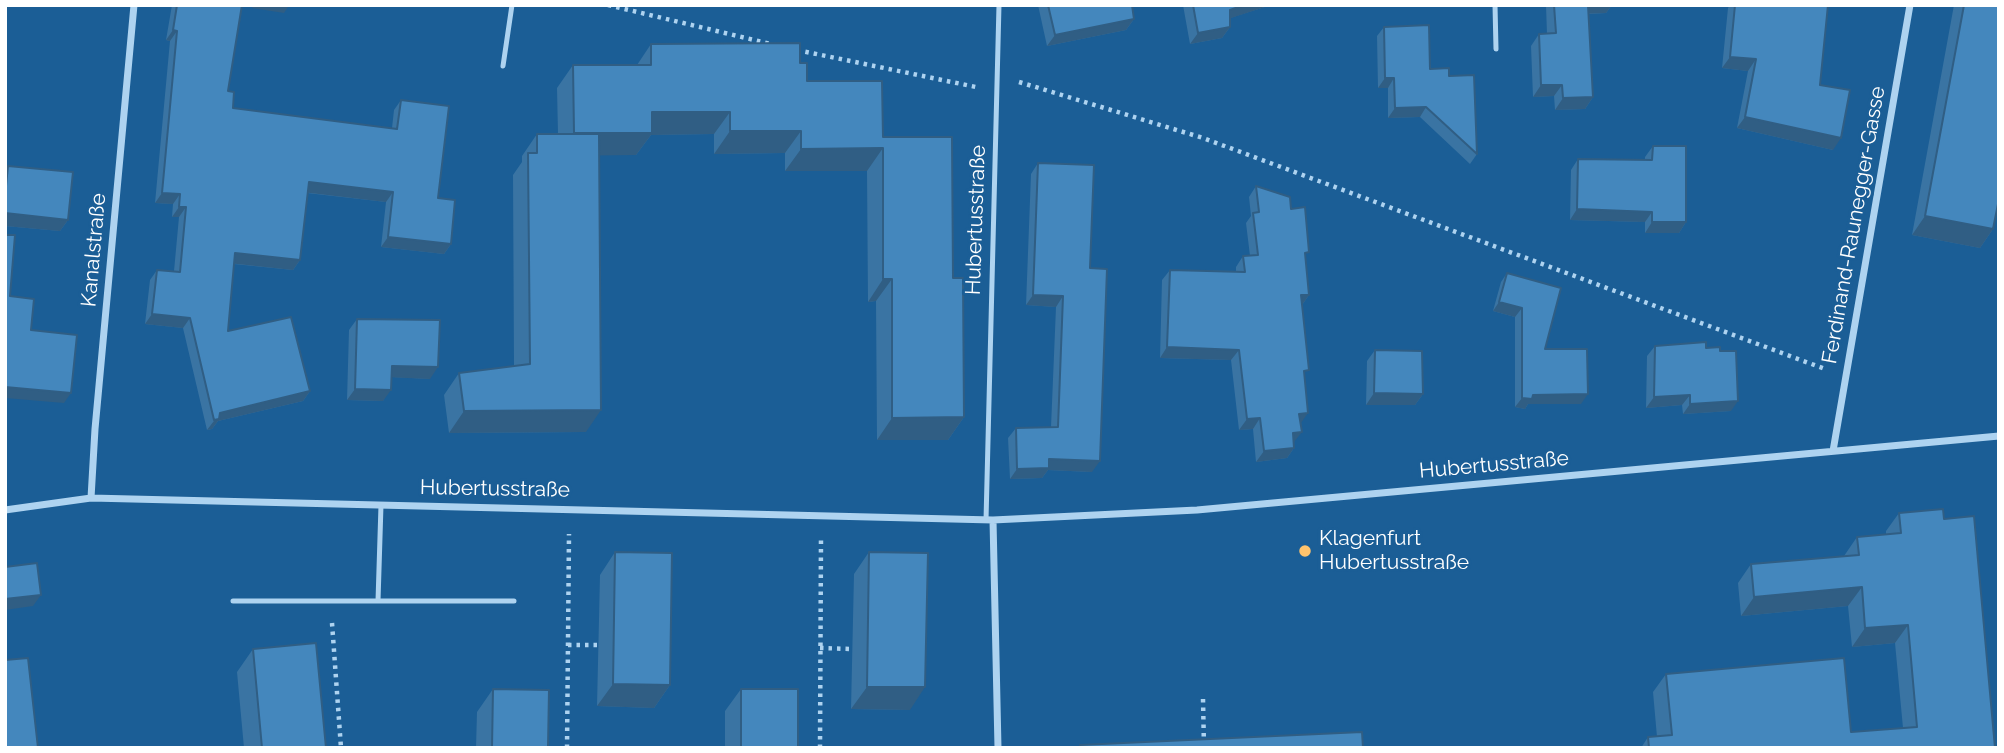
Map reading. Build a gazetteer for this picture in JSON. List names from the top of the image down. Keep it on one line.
{"streets":{"street":["Hubertusstraße","Ferdinand-Raunegger-Gasse","Kanalstraße"]},"crossings":[["Hubertusstraße","Ferdinand-Raunegger-Gasse"],["Hubertusstraße","Kanalstraße"]],"places":["Klagenfurt Hubertusstraße"]}
